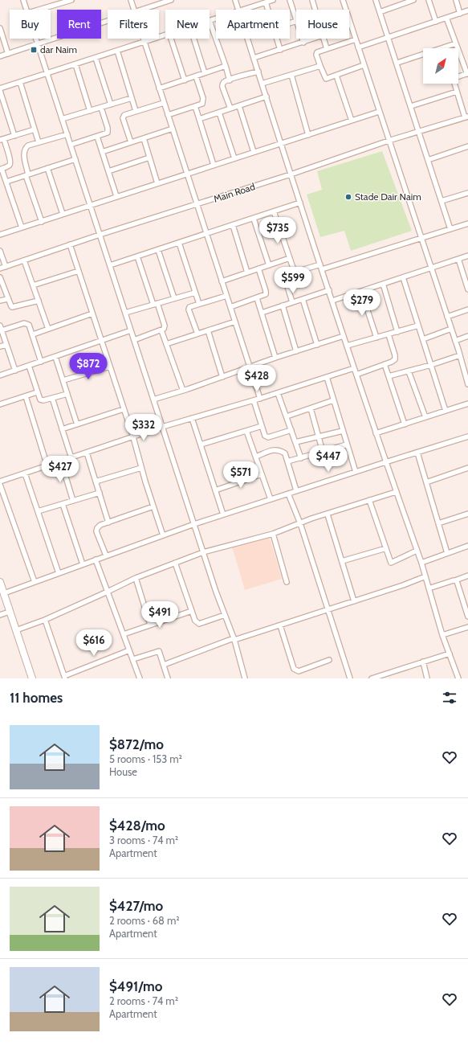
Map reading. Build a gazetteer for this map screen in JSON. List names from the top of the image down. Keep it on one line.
{"streets":{"street":["Main Road"]},"places":{"transit":["dar Naim"],"other":["Stade Dair Naim"]},"north":"top right","page":{"chip":["Buy","Rent","Filters","New","Apartment","House"],"price":["$735","$599","$279","$872","$428","$332","$447","$427","$571","$491","$616"],"heading":"11 homes","list":[{"name":"$872/mo","note":"5 rooms · 153 m² · House"},{"name":"$428/mo","note":"3 rooms · 74 m² · Apartment"},{"name":"$427/mo","note":"2 rooms · 68 m² · Apartment"},{"name":"$491/mo","note":"2 rooms · 74 m² · Apartment"}]}}
